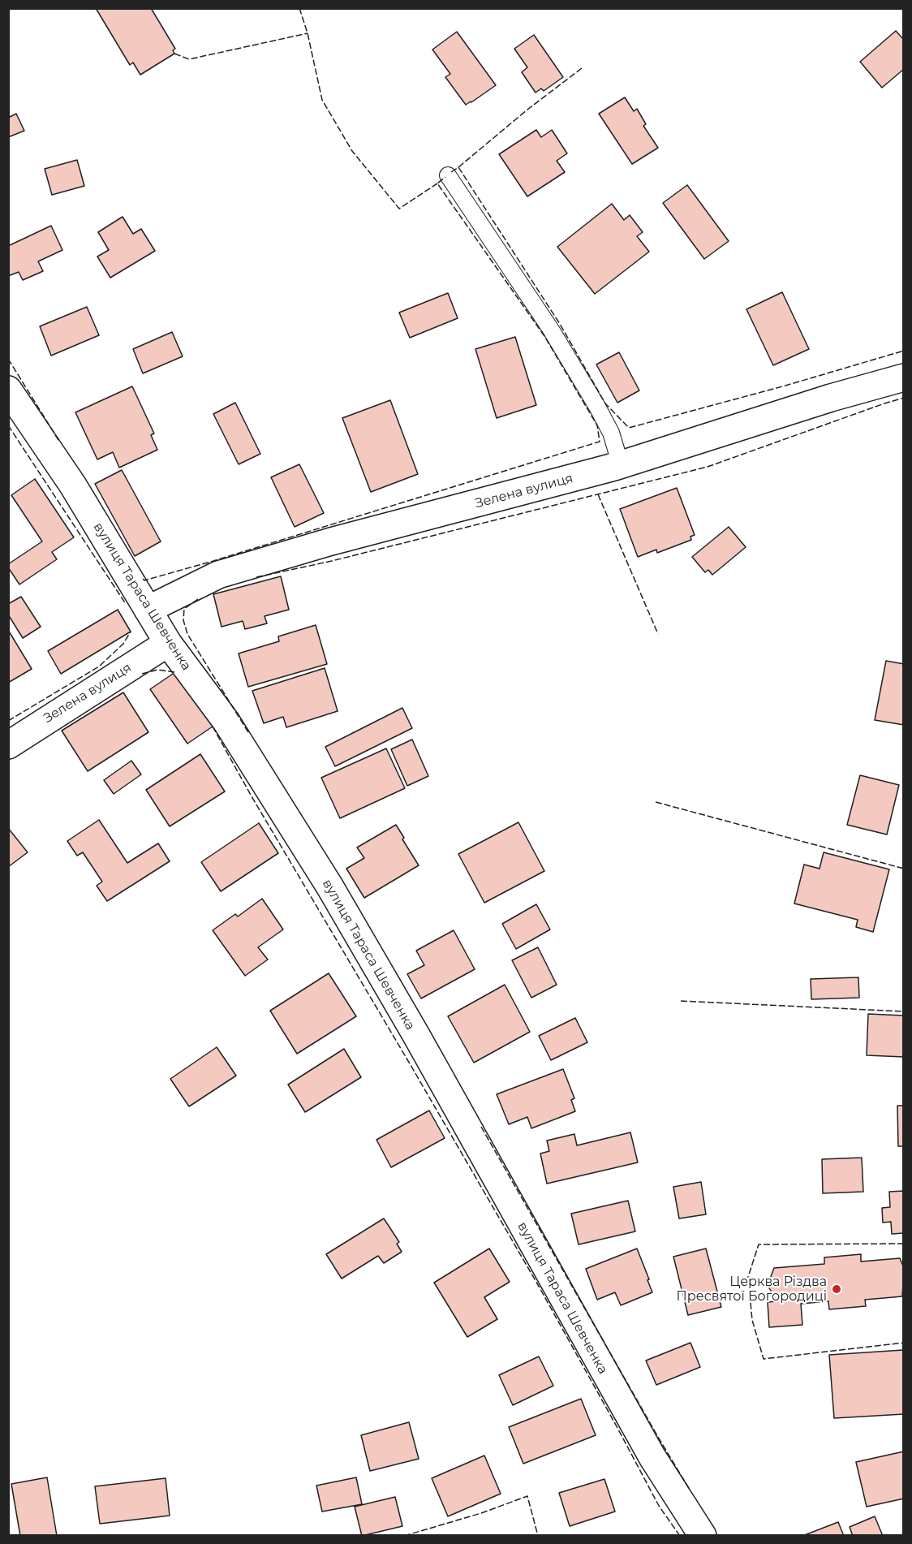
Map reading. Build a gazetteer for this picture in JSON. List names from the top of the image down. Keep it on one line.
{"streets":{"street":["Зелена вулиця","вулиця Тараса Шевченка"]},"crossings":[["Зелена вулиця","вулиця Тараса Шевченка"]],"places":["Церква Різдва Пресвятої Богородиці"]}
